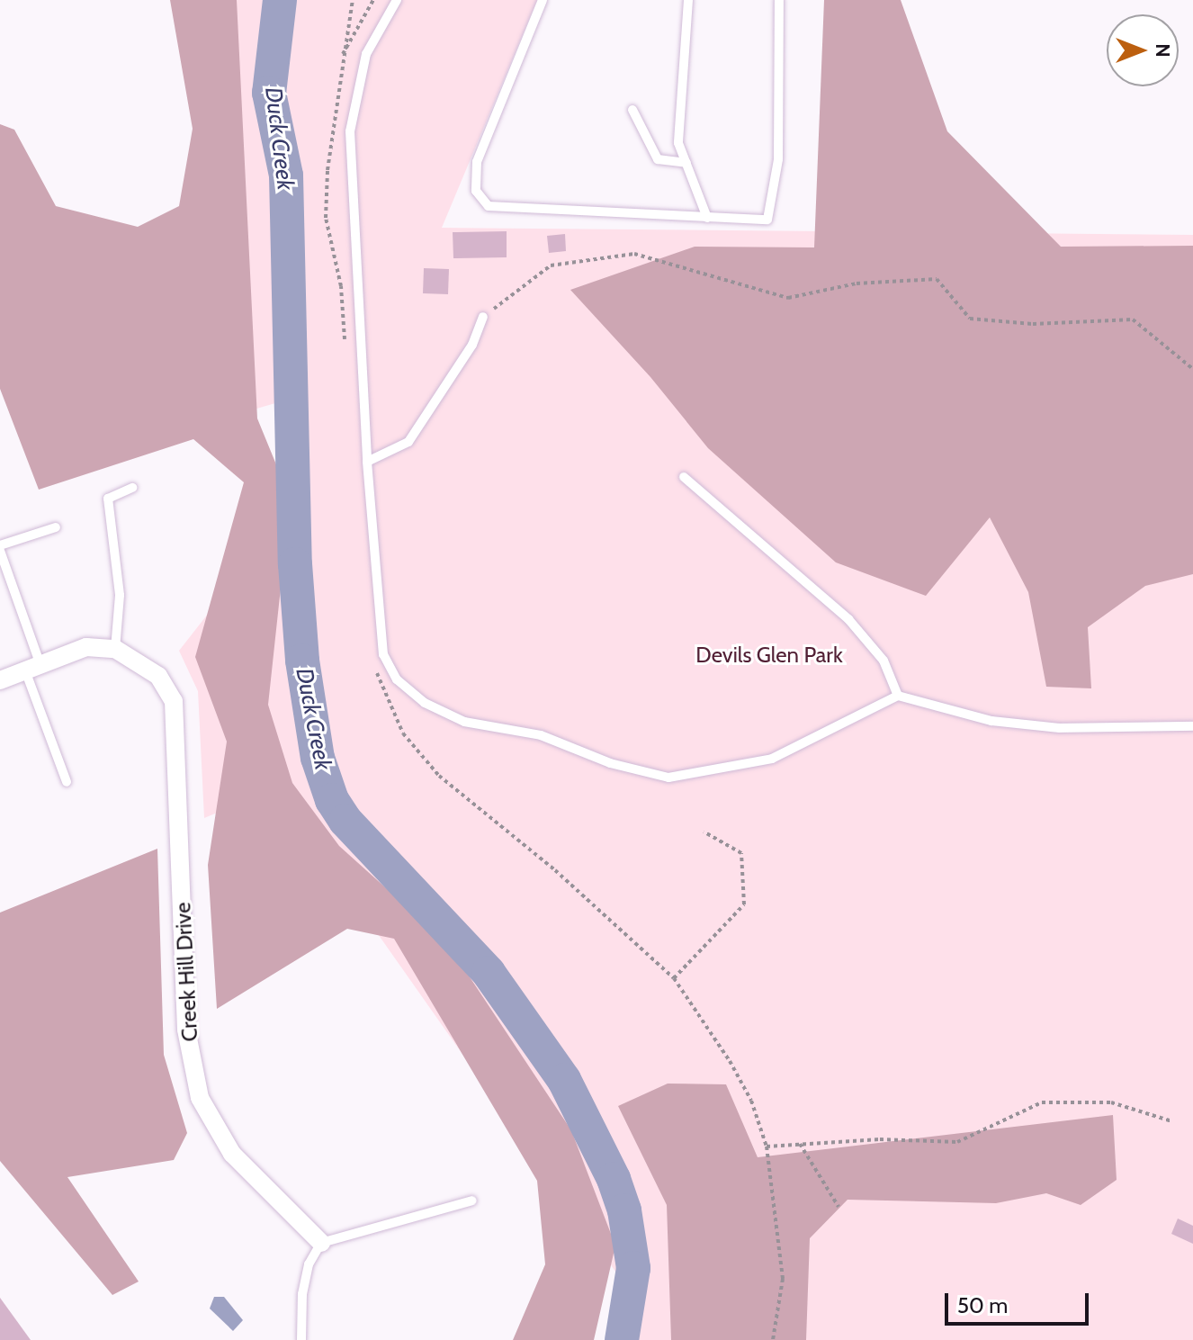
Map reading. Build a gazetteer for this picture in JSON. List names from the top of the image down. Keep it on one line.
{"streets":{"street":["Creek Hill Drive"]},"water":["Duck Creek"],"parks":["Devils Glen Park"],"scale_bar":"50 m","north":"right"}
